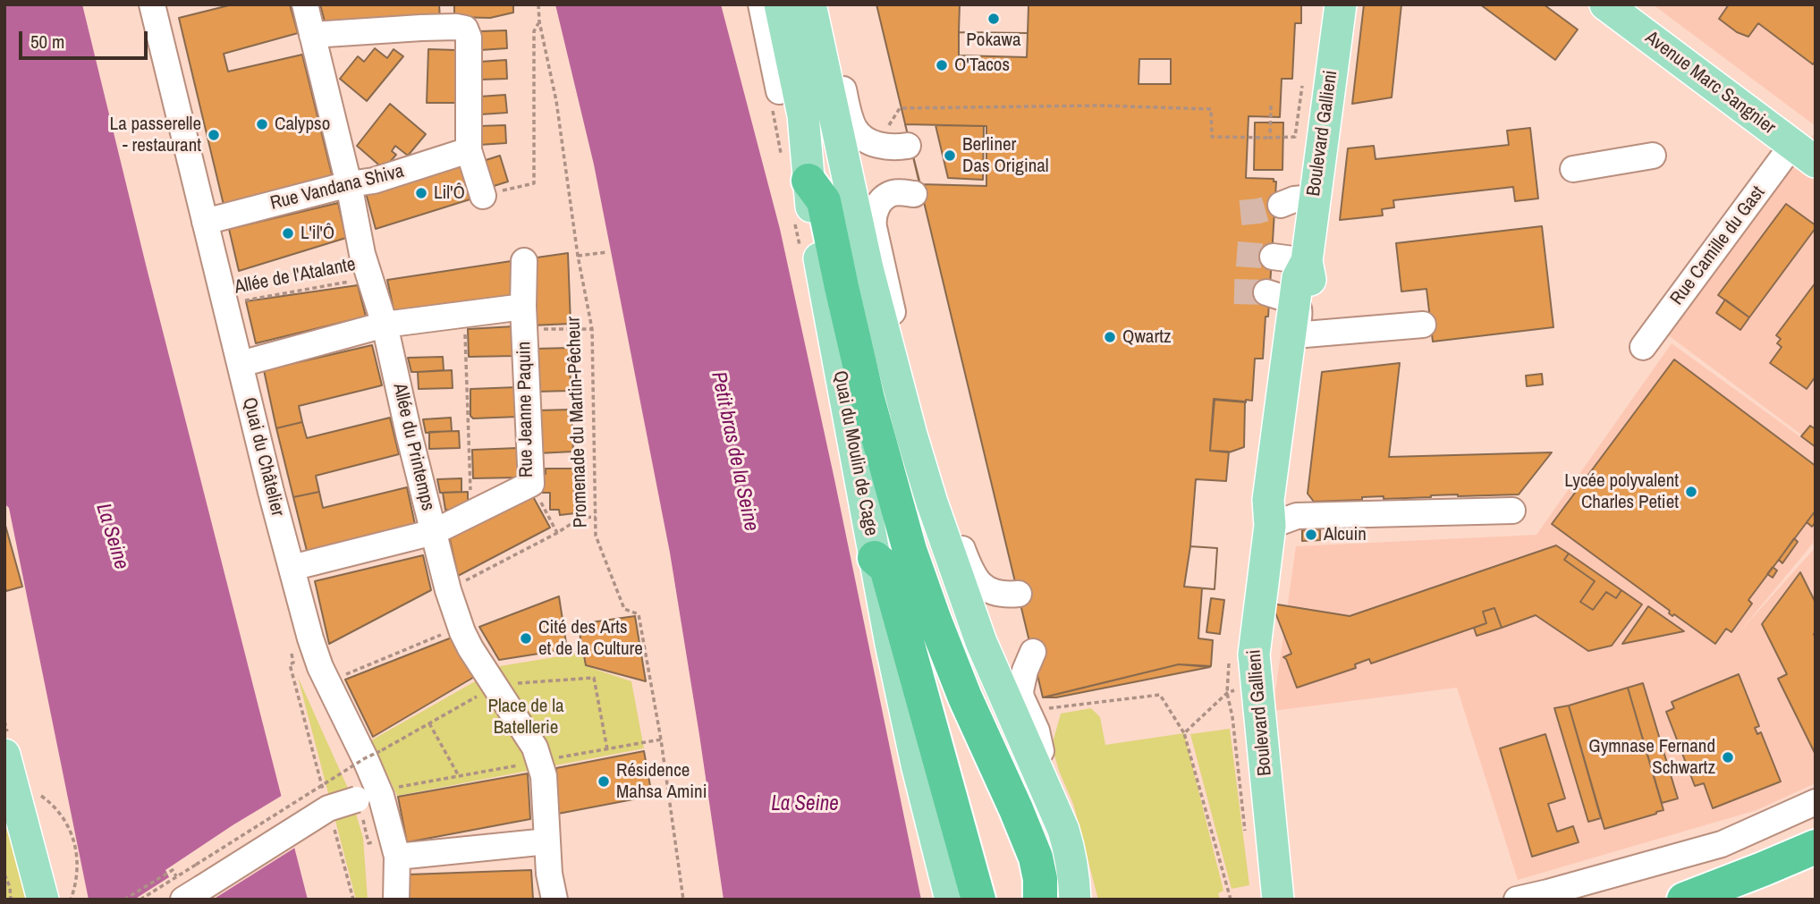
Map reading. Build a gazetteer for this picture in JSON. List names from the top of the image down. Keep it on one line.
{"streets":{"main road":["Avenue Marc Sangnier","Boulevard Gallieni","Quai du Moulin de Cage"],"street":["Rue Vandana Shiva","Rue Camille du Gast","Rue Jeanne Paquin","Allée du Printemps","Quai du Châtelier"],"path":["Allée de l'Atalante","Promenade du Martin-Pêcheur"]},"crossings":[["Avenue Marc Sangnier","Rue Camille du Gast"],["Rue Vandana Shiva","Allée du Printemps"],["Rue Vandana Shiva","Quai du Châtelier"],["Allée de l'Atalante","Allée du Printemps"],["Allée de l'Atalante","Quai du Châtelier"],["Rue Jeanne Paquin","Allée du Printemps"],["Rue Jeanne Paquin","Quai du Châtelier"]],"water":["Petit bras de la Seine","La Seine"],"parks":["Place de la Batellerie"],"places":["Pokawa","O'Tacos","Calypso","La passerelle - restaurant","Berliner Das Original","Lil'Ô","L'il'Ô","Qwartz","Lycée polyvalent Charles Petiet","Alcuin","Cité des Arts et de la Culture","Gymnase Fernand Schwartz","Résidence Mahsa Amini"],"scale_bar":"50 m"}
